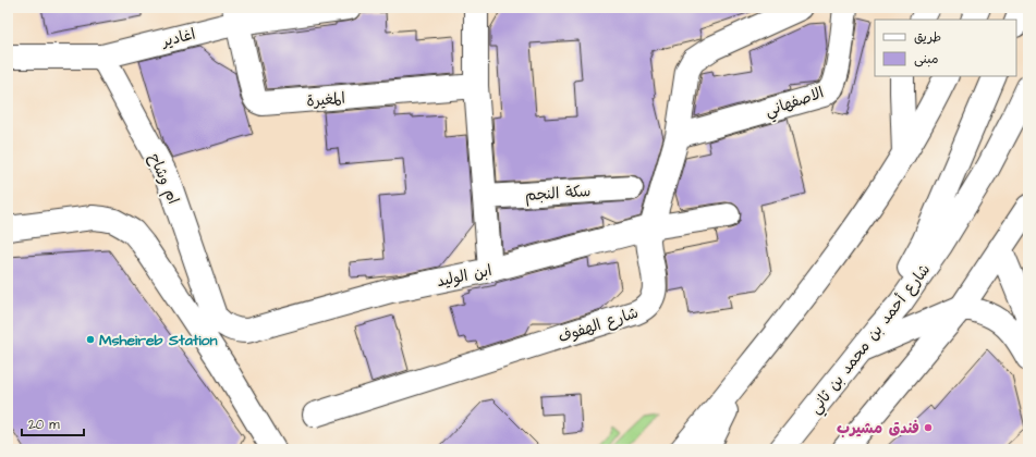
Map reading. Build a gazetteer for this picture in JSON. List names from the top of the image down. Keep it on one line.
{"streets":{"street":["اغادير","المغيرة","الاصفهاني","ام وشاح","سكة النجم","ابن الوليد","شارع الهفوف","شارع أحمد بن محمد بن ثاني"]},"crossings":[["اغادير","المغيرة"],["اغادير","ام وشاح"],["الاصفهاني","شارع الهفوف"],["ام وشاح","ابن الوليد"],["ابن الوليد","شارع الهفوف"]],"places":["Msheireb Station","فندق مشيرب"],"legend":["طريق","مبنى"],"scale_bar":"20 m"}
